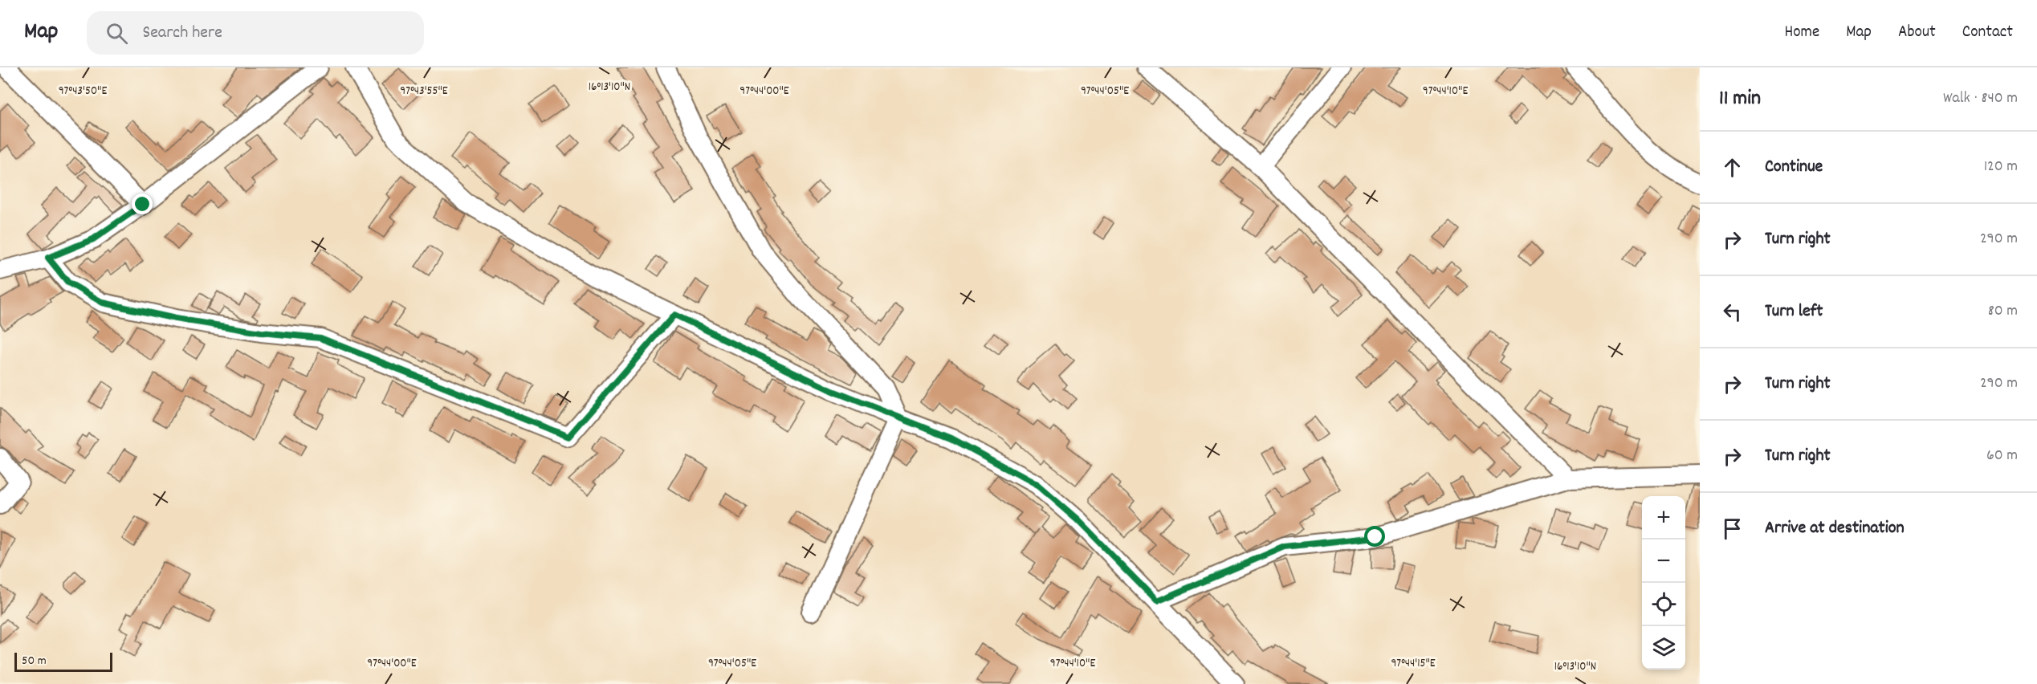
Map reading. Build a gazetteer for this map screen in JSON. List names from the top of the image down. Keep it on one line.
{"scale_bar":"50 m","page":{"header":"Map","search":"Search here","nav":["Home","Map","About","Contact"],"heading":["11 min","Walk · 840 m"],"list":[["Continue","120 m"],["Turn right","290 m"],["Turn left","80 m"],["Turn right","290 m"],["Turn right","60 m"],"Arrive at destination"],"map_buttons":["+","−"],"scale":"50 m"},"coordinates":["16°13'10\"N","97°43'50\"E","97°43'55\"E","97°44'00\"E","97°44'05\"E","97°44'10\"E","97°44'15\"E"]}
